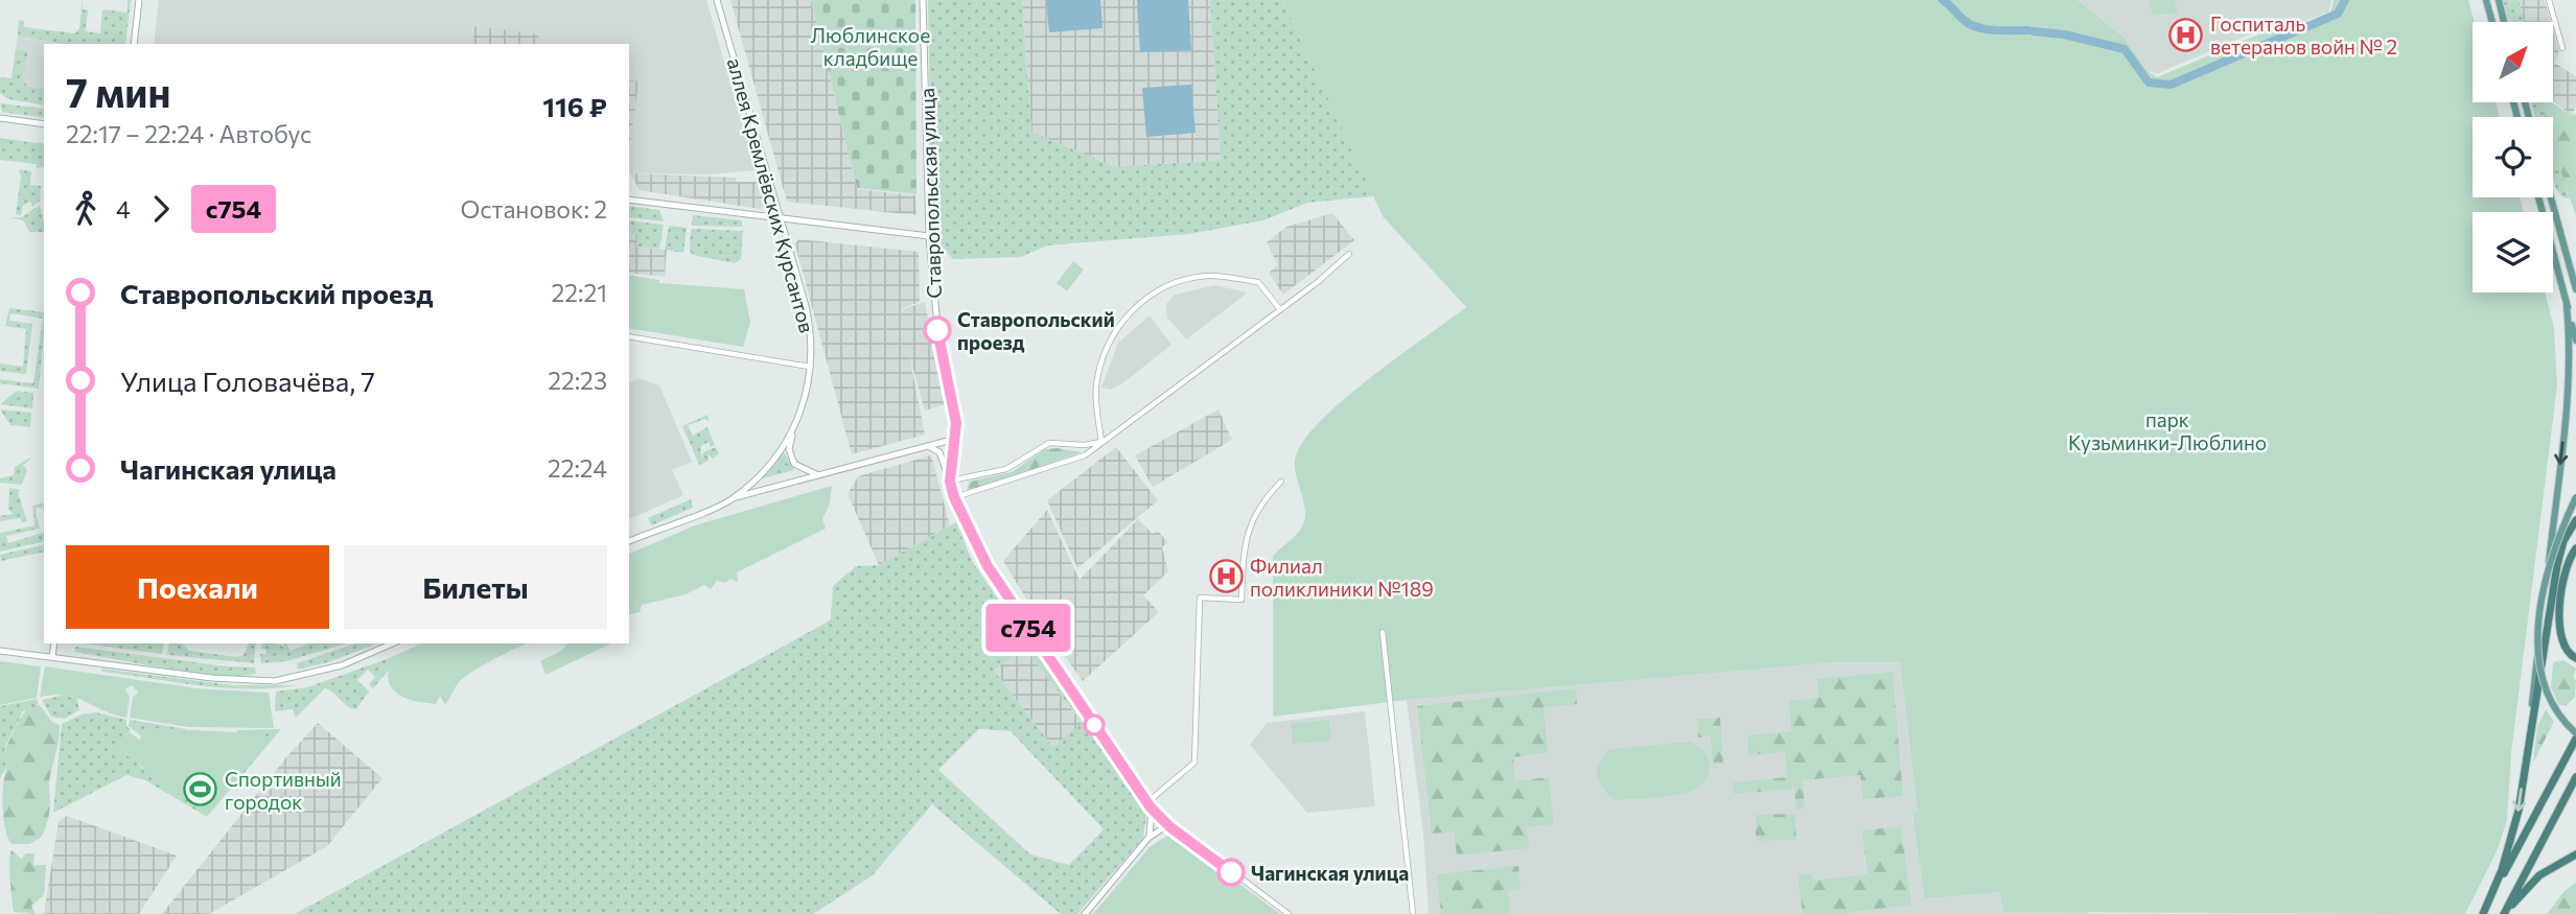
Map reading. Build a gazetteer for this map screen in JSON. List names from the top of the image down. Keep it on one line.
{"streets":{"street":["Ставропольская улица","аллея Кремлёвских Курсантов"]},"parks":["Люблинское кладбище","парк Кузьминки-Люблино"],"places":{"hospital":["Госпиталь ветеранов войн № 2","Филиал поликлиники №189"],"other":["Ставропольский проезд","Чагинская улица"],"sports":["Спортивный городок"]},"lines":["bus line с754"],"north":"top right","page":{"on_map":"с754","heading":["7 мин","22:17 – 22:24 · Автобус","116 ₽"],"legs":["4","с754","Остановок: 2"],"list":[{"name":"Ставропольский проезд","value":"22:21"},{"name":"Улица Головачёва, 7","value":"22:23"},{"name":"Чагинская улица","value":"22:24"}],"buttons":["Поехали","Билеты"]}}
